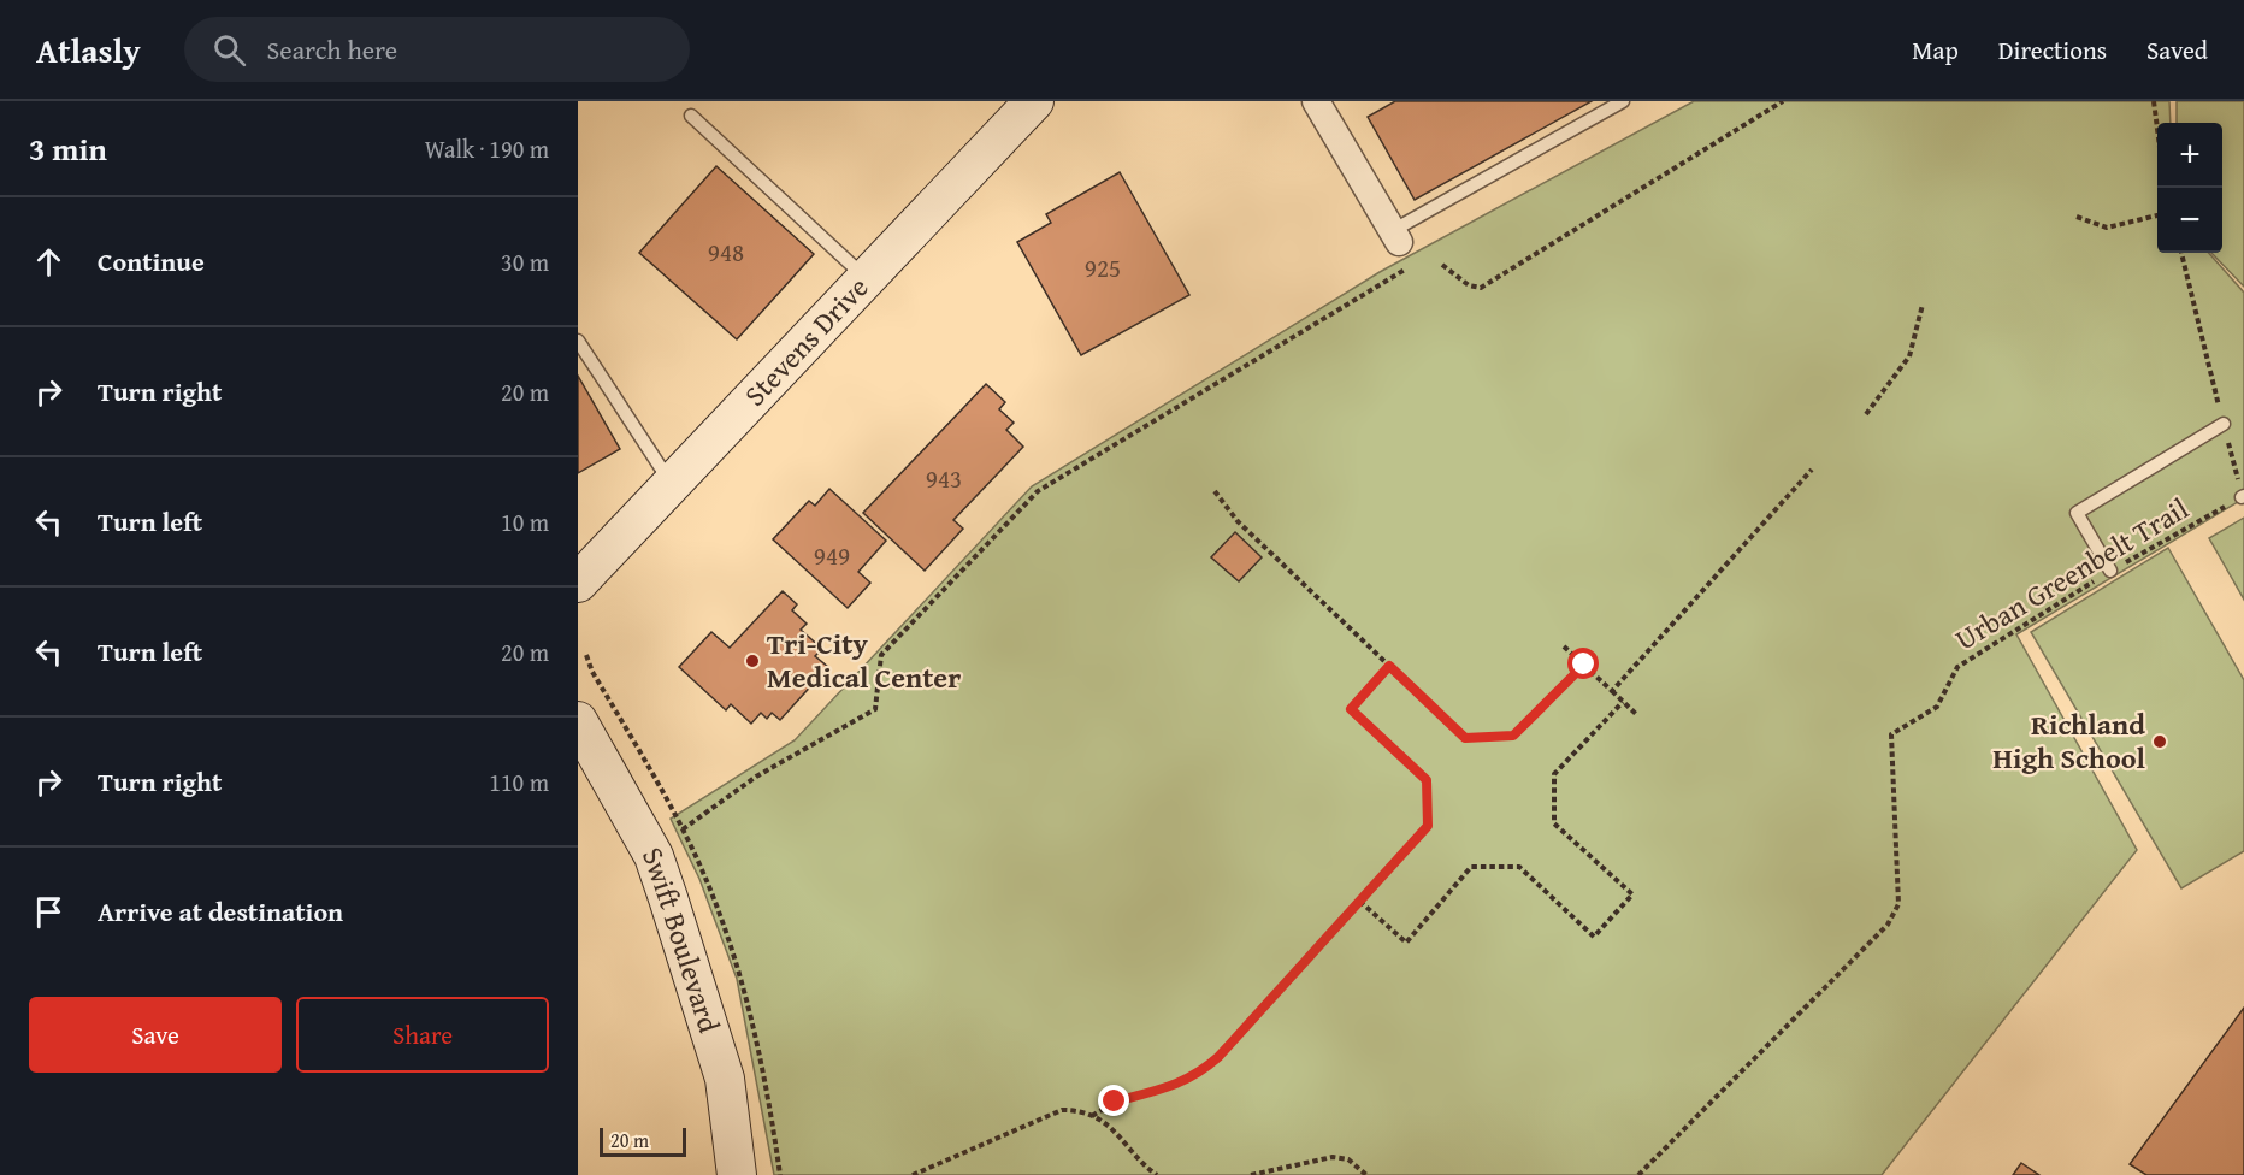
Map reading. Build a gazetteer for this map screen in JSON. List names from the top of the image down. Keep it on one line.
{"streets":{"main road":["Stevens Drive","Swift Boulevard"],"path":["Urban Greenbelt Trail"]},"places":["Tri-City Medical Center","Richland High School"],"house_numbers":["948","925","943","949"],"scale_bar":"20 m","page":{"header":"Atlasly","search":"Search here","nav":["Map","Directions","Saved"],"heading":["3 min","Walk · 190 m"],"map_buttons":["+","−"],"list":[["Continue","30 m"],["Turn right","20 m"],["Turn left","10 m"],["Turn left","20 m"],["Turn right","110 m"],"Arrive at destination"],"buttons":["Save","Share"],"scale":"20 m"}}
